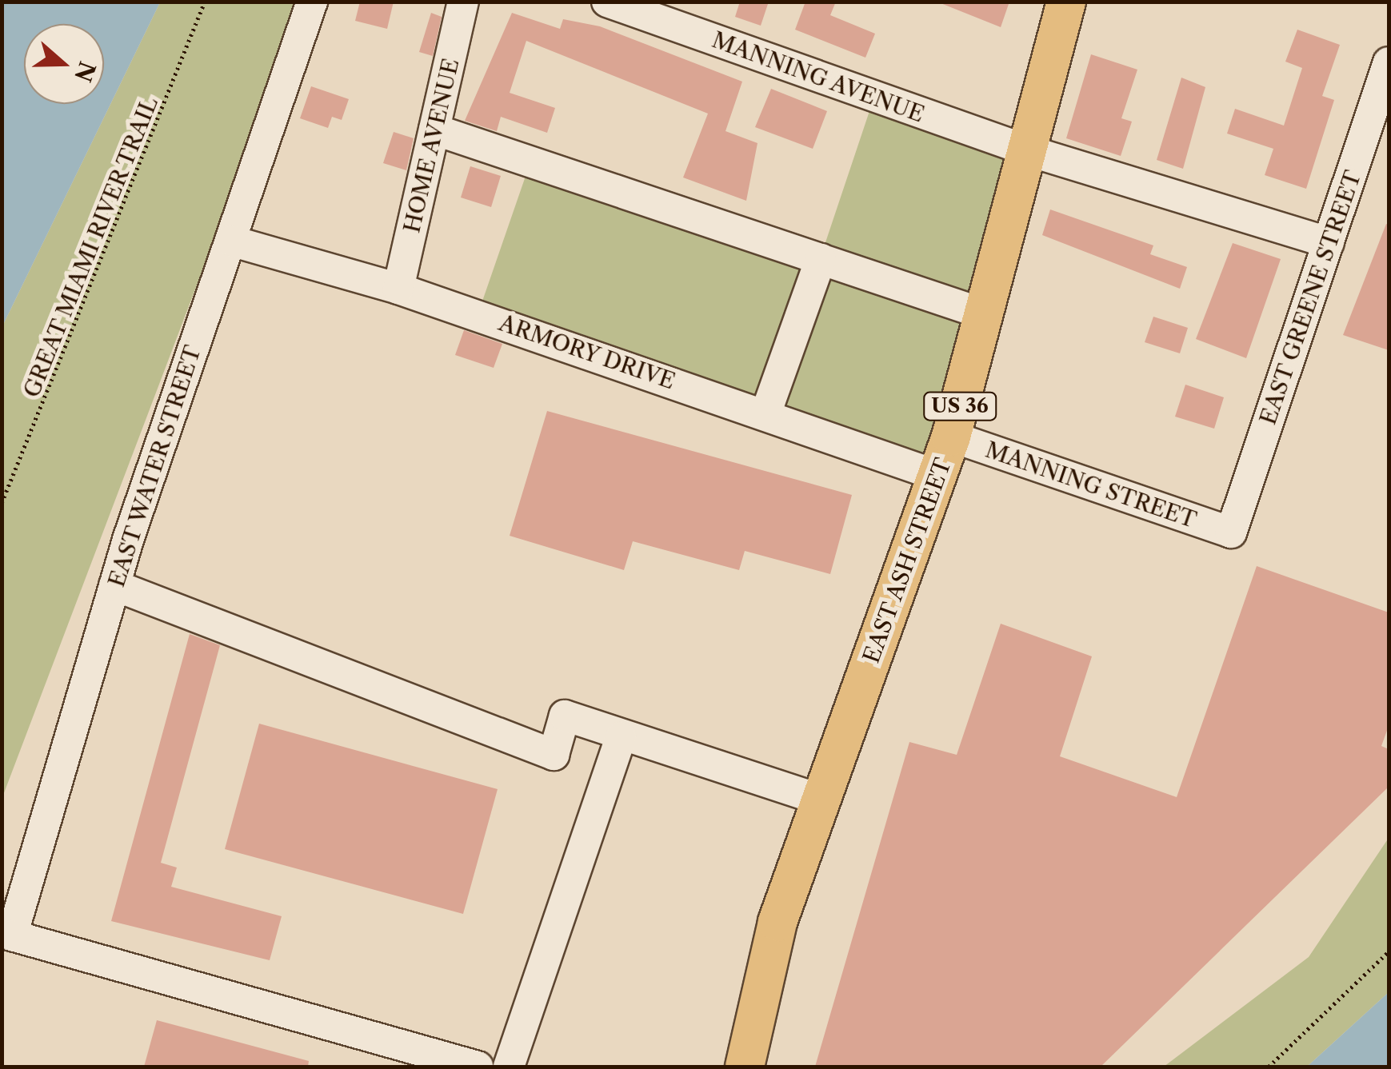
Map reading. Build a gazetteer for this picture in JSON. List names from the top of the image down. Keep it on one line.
{"streets":{"main road":["US 36","EAST ASH STREET"],"street":["MANNING AVENUE","HOME AVENUE","EAST GREENE STREET","ARMORY DRIVE","EAST WATER STREET","MANNING STREET"],"path":["GREAT MIAMI RIVER TRAIL"]},"crossings":[["MANNING AVENUE","EAST GREENE STREET"],["MANNING AVENUE","EAST ASH STREET"],["HOME AVENUE","ARMORY DRIVE"],["EAST GREENE STREET","MANNING STREET"],["ARMORY DRIVE","EAST WATER STREET"],["ARMORY DRIVE","EAST ASH STREET"],["MANNING STREET","EAST ASH STREET"]],"north":"right"}
